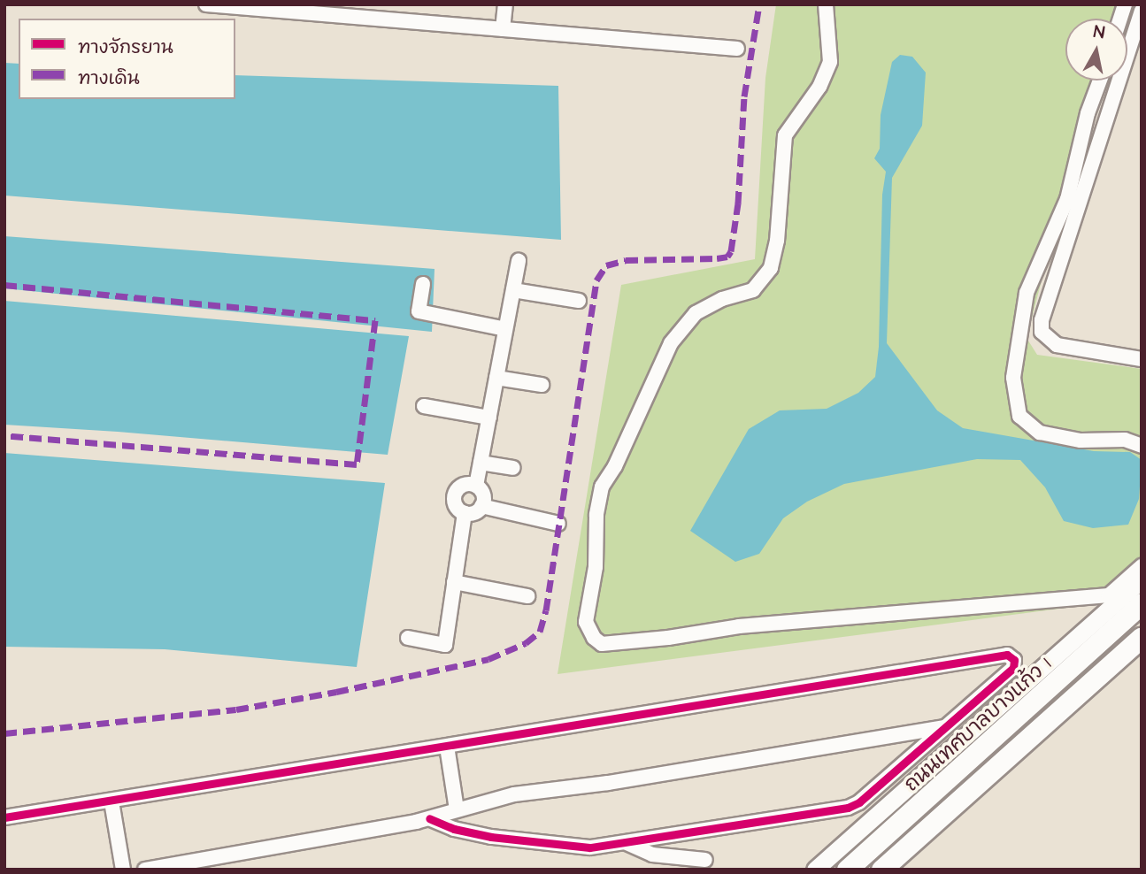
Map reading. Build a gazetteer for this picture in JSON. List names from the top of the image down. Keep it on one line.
{"streets":{"main road":["ถนนเทศบาลบางแก้ว 1"]},"legend":["ทางจักรยาน","ทางเดิน"],"north":"top"}
